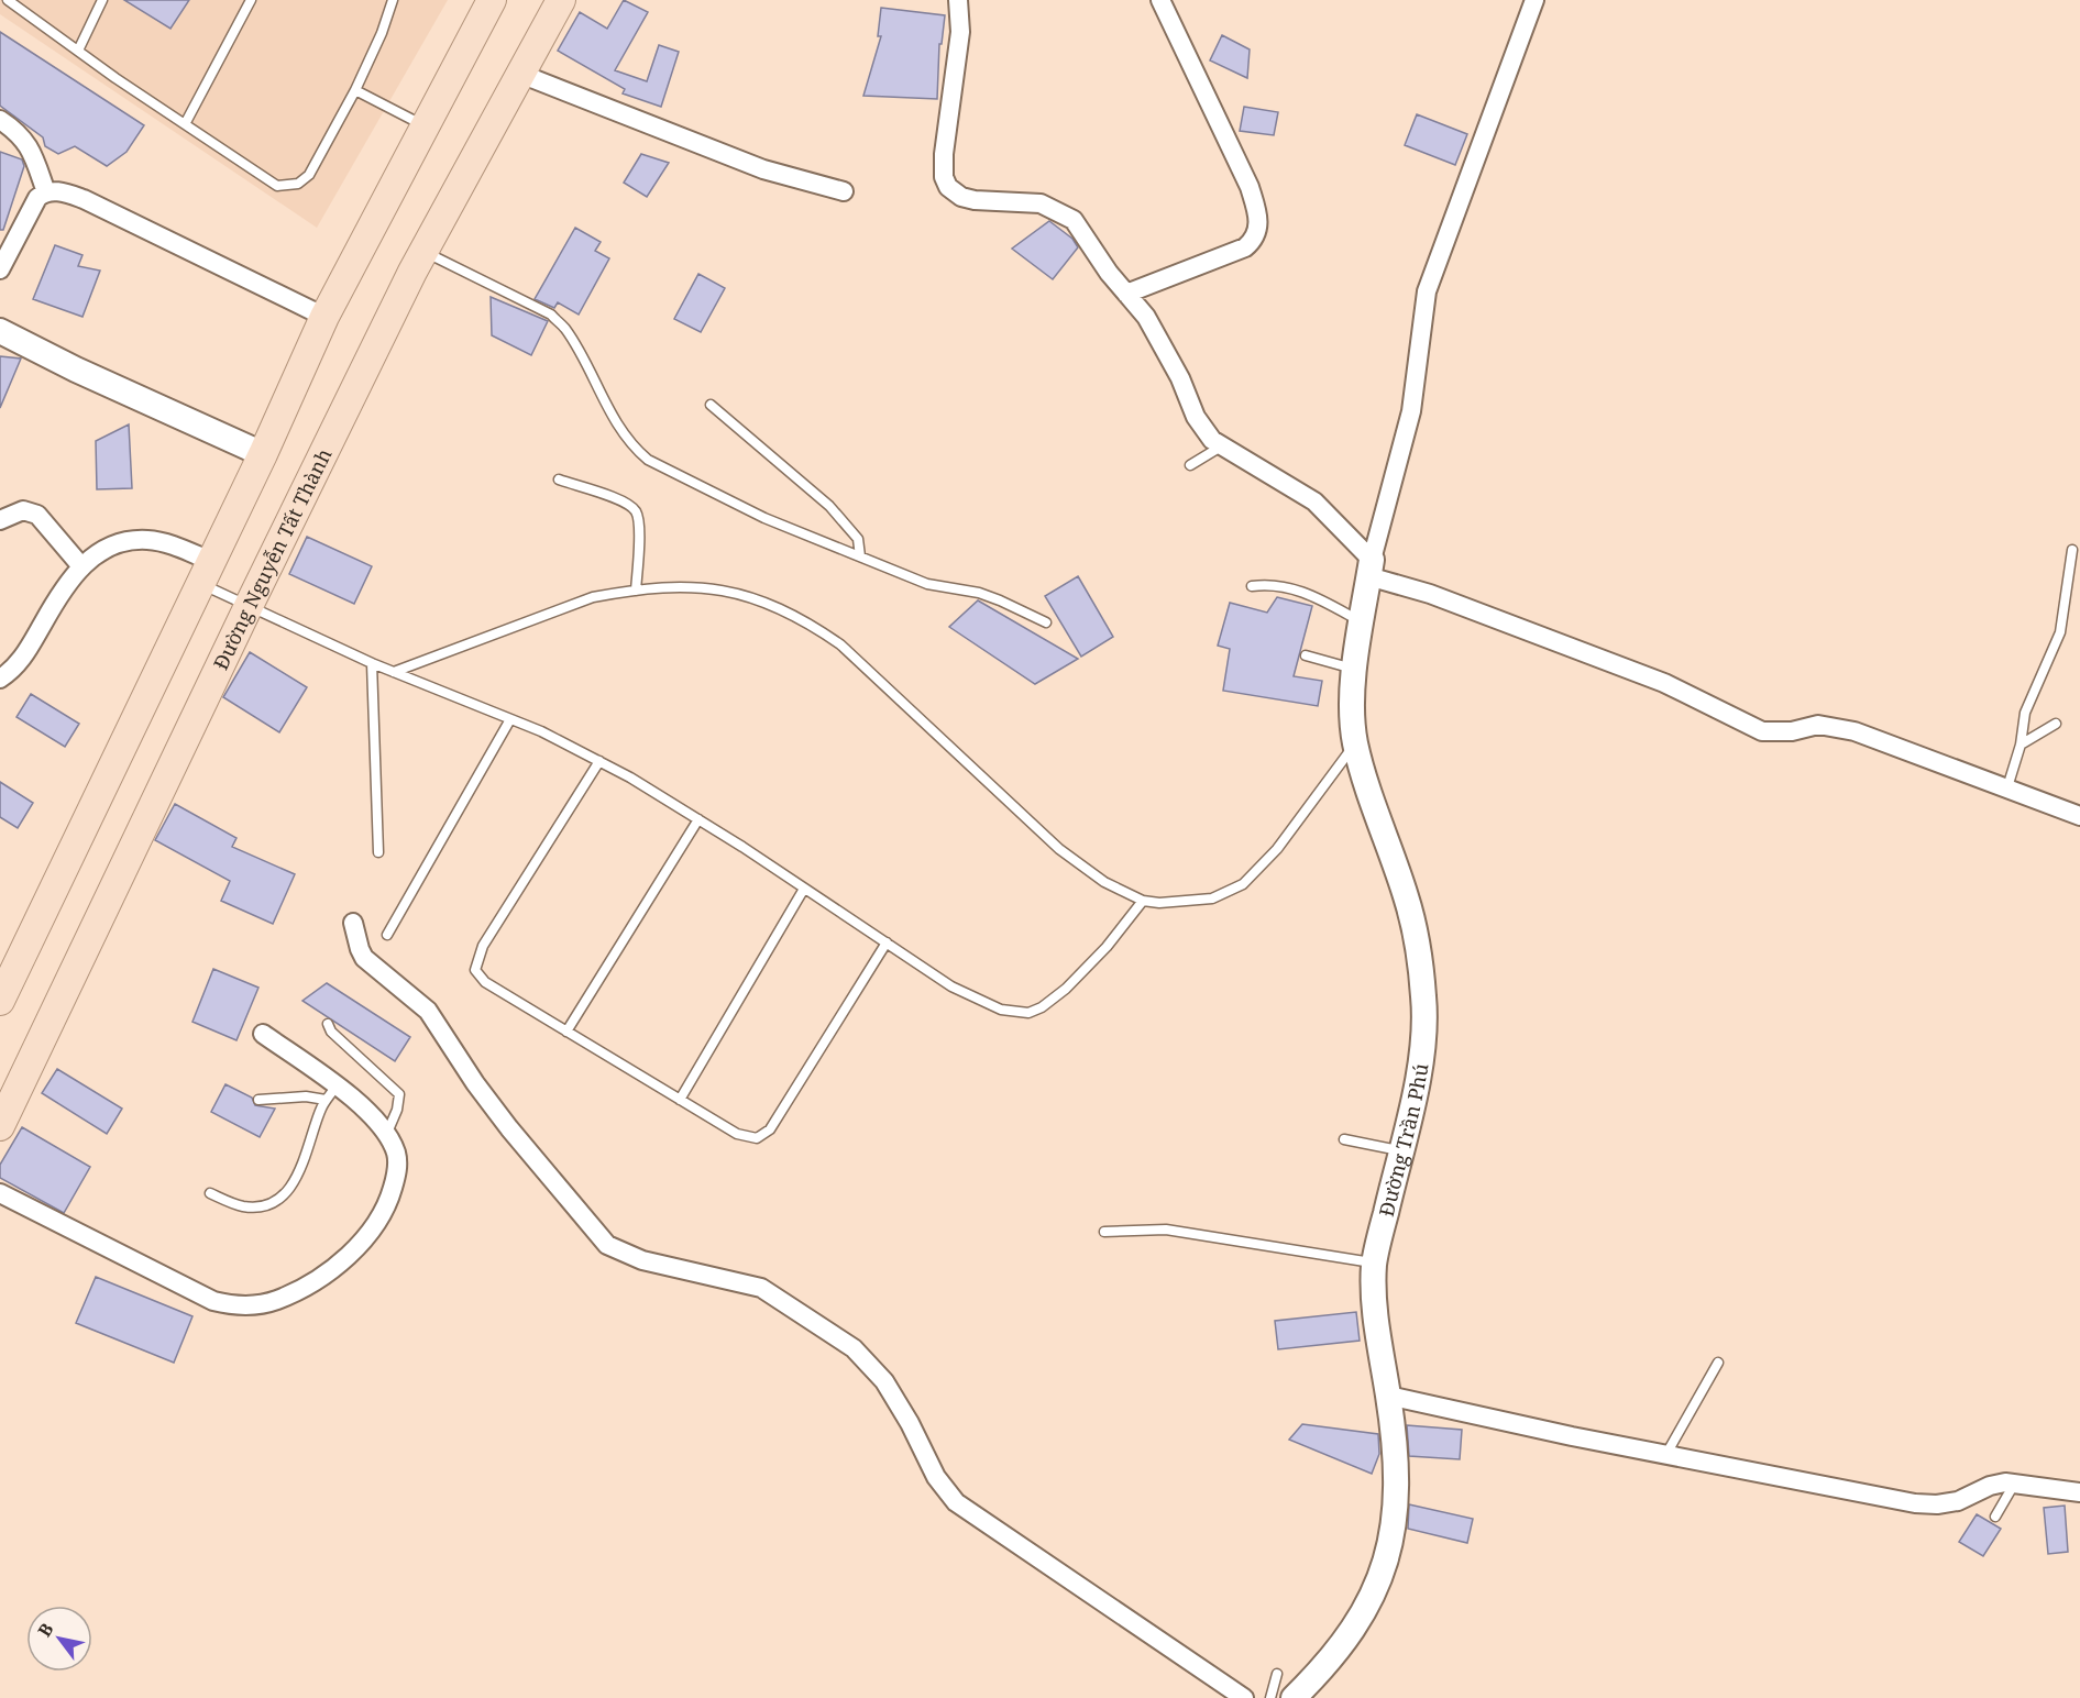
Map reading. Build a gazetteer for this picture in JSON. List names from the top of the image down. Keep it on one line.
{"streets":{"main road":["Đường Nguyễn Tất Thành"],"street":["Đường Trần Phú"]},"north":"top left"}
